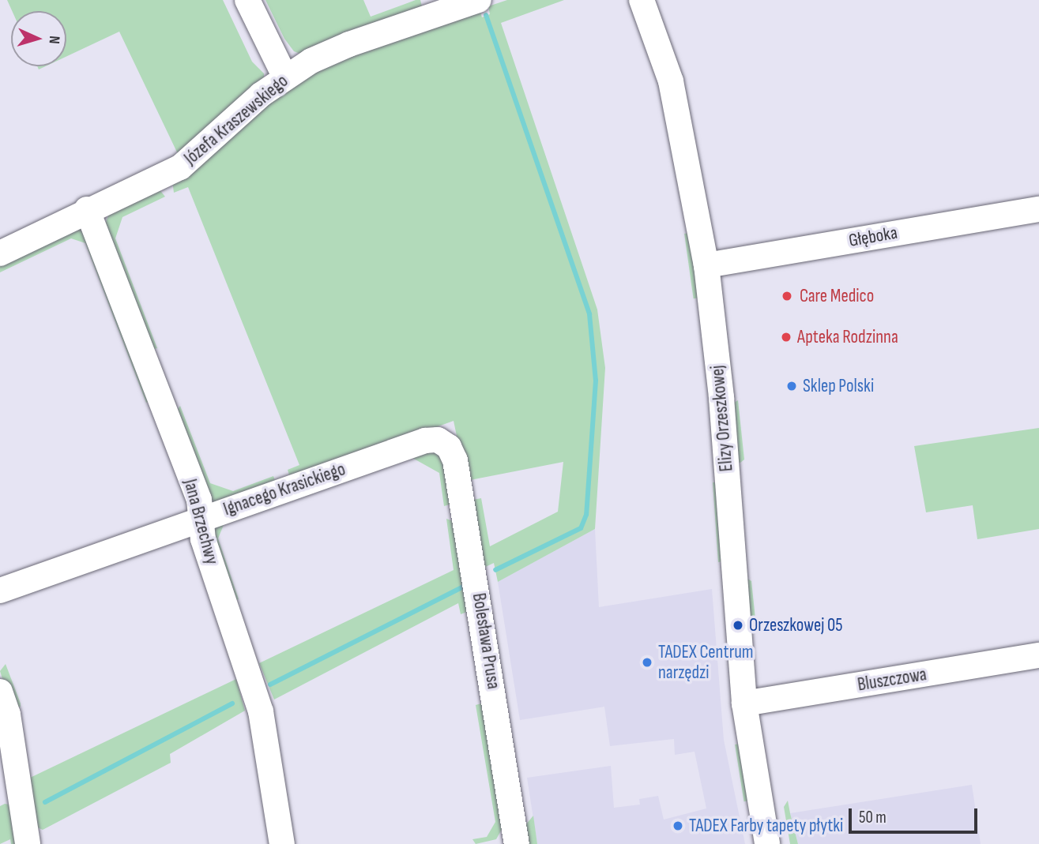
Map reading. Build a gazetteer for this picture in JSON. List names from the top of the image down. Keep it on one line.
{"streets":{"street":["Józefa Kraszewskiego","Głęboka","Elizy Orzeszkowej","Ignacego Krasickiego","Jana Brzechwy","Bolesława Prusa","Bluszczowa"]},"crossings":[["Józefa Kraszewskiego","Jana Brzechwy"],["Głęboka","Elizy Orzeszkowej"],["Elizy Orzeszkowej","Bluszczowa"],["Ignacego Krasickiego","Jana Brzechwy"],["Ignacego Krasickiego","Bolesława Prusa"]],"places":["Care Medico","Apteka Rodzinna","Sklep Polski","Orzeszkowej 05","TADEX Centrum narzędzi","TADEX Farby tapety płytki"],"scale_bar":"50 m","north":"right"}
